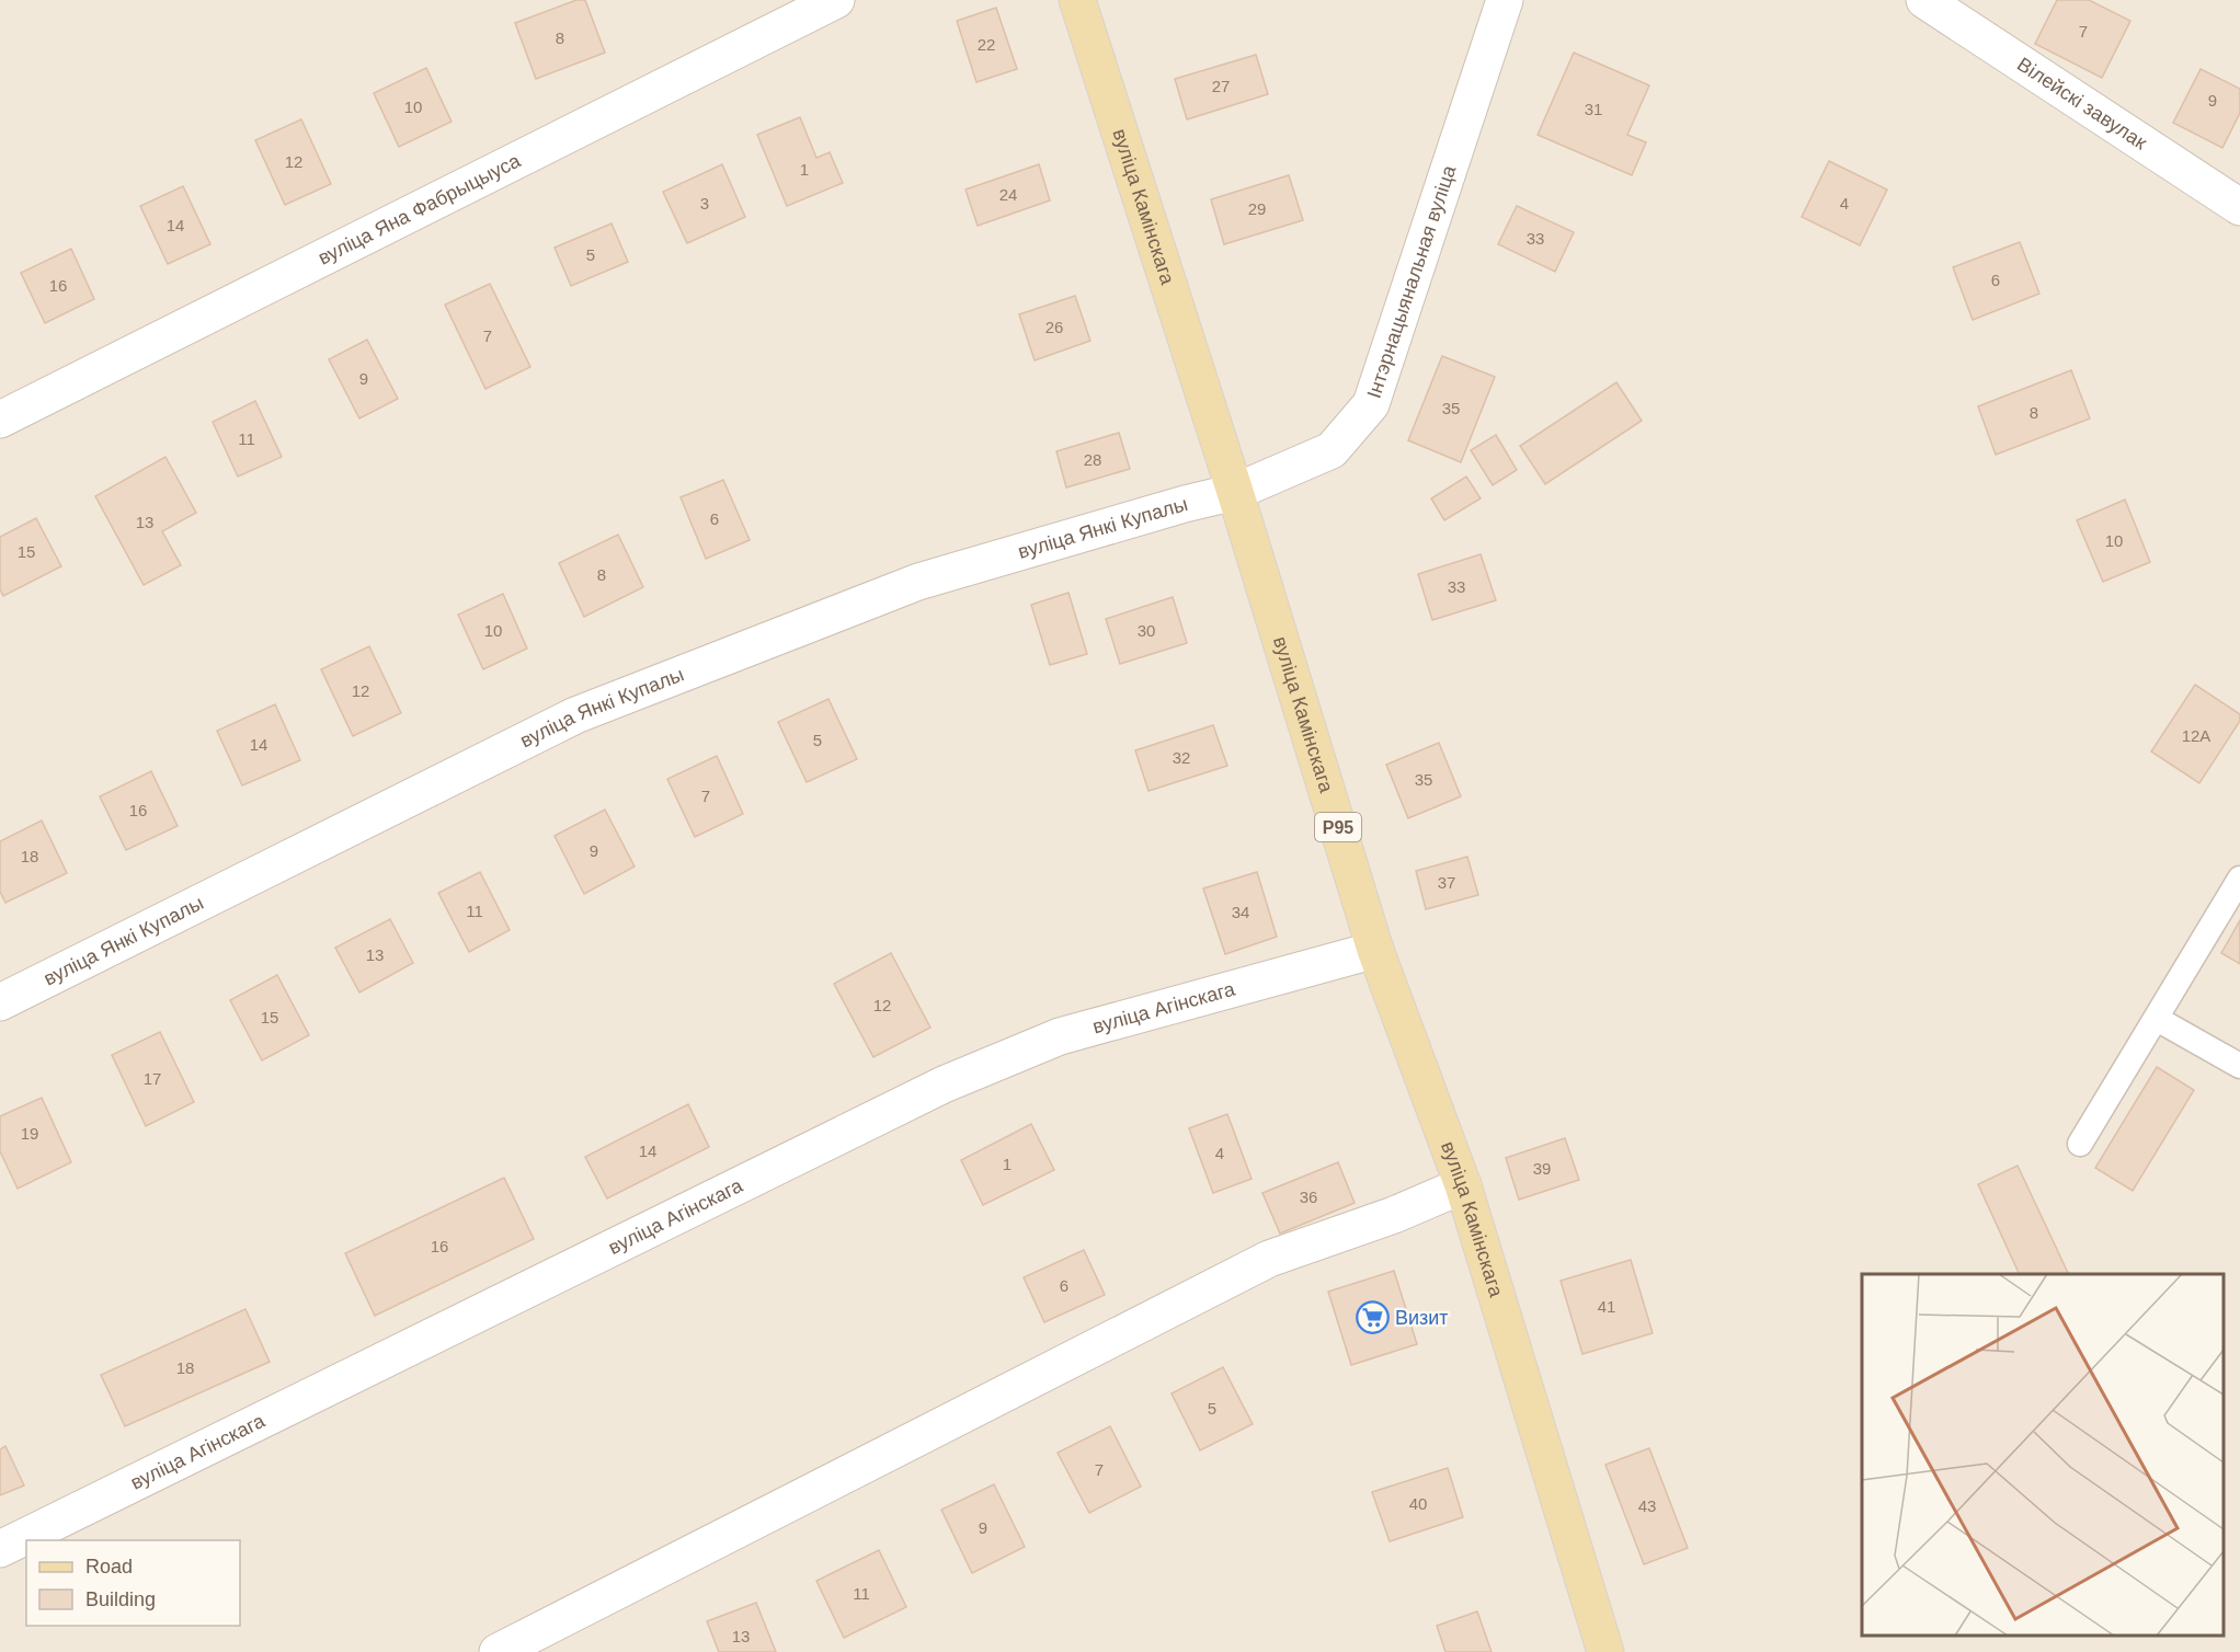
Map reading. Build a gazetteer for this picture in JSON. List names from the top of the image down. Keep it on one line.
{"streets":{"main road":["вуліца Камінскага","Р95"],"street":["Вілейскі завулак","вуліца Яна Фабрыцыуса","Інтэрнацыянальная вуліца","вуліца Янкі Купалы","вуліца Агінскага"]},"crossings":[["вуліца Камінскага","Інтэрнацыянальная вуліца"],["вуліца Камінскага","вуліца Янкі Купалы"],["вуліца Камінскага","вуліца Агінскага"],["Інтэрнацыянальная вуліца","вуліца Янкі Купалы"]],"places":{"supermarket":["Визит"]},"house_numbers":["7","8","22","27","9","10","31","12","1","24","3","4","29","14","33","5","6","16","26","7","9","35","8","11","28","6","13","10","15","8","33","10","30","12","12А","5","14","32","35","7","16","9","18","37","11","34","13","12","15","17","19","14","4","1","39","36","16","6","41","18","5","7","40","43","9","11","13"],"legend":["Road","Building"]}
